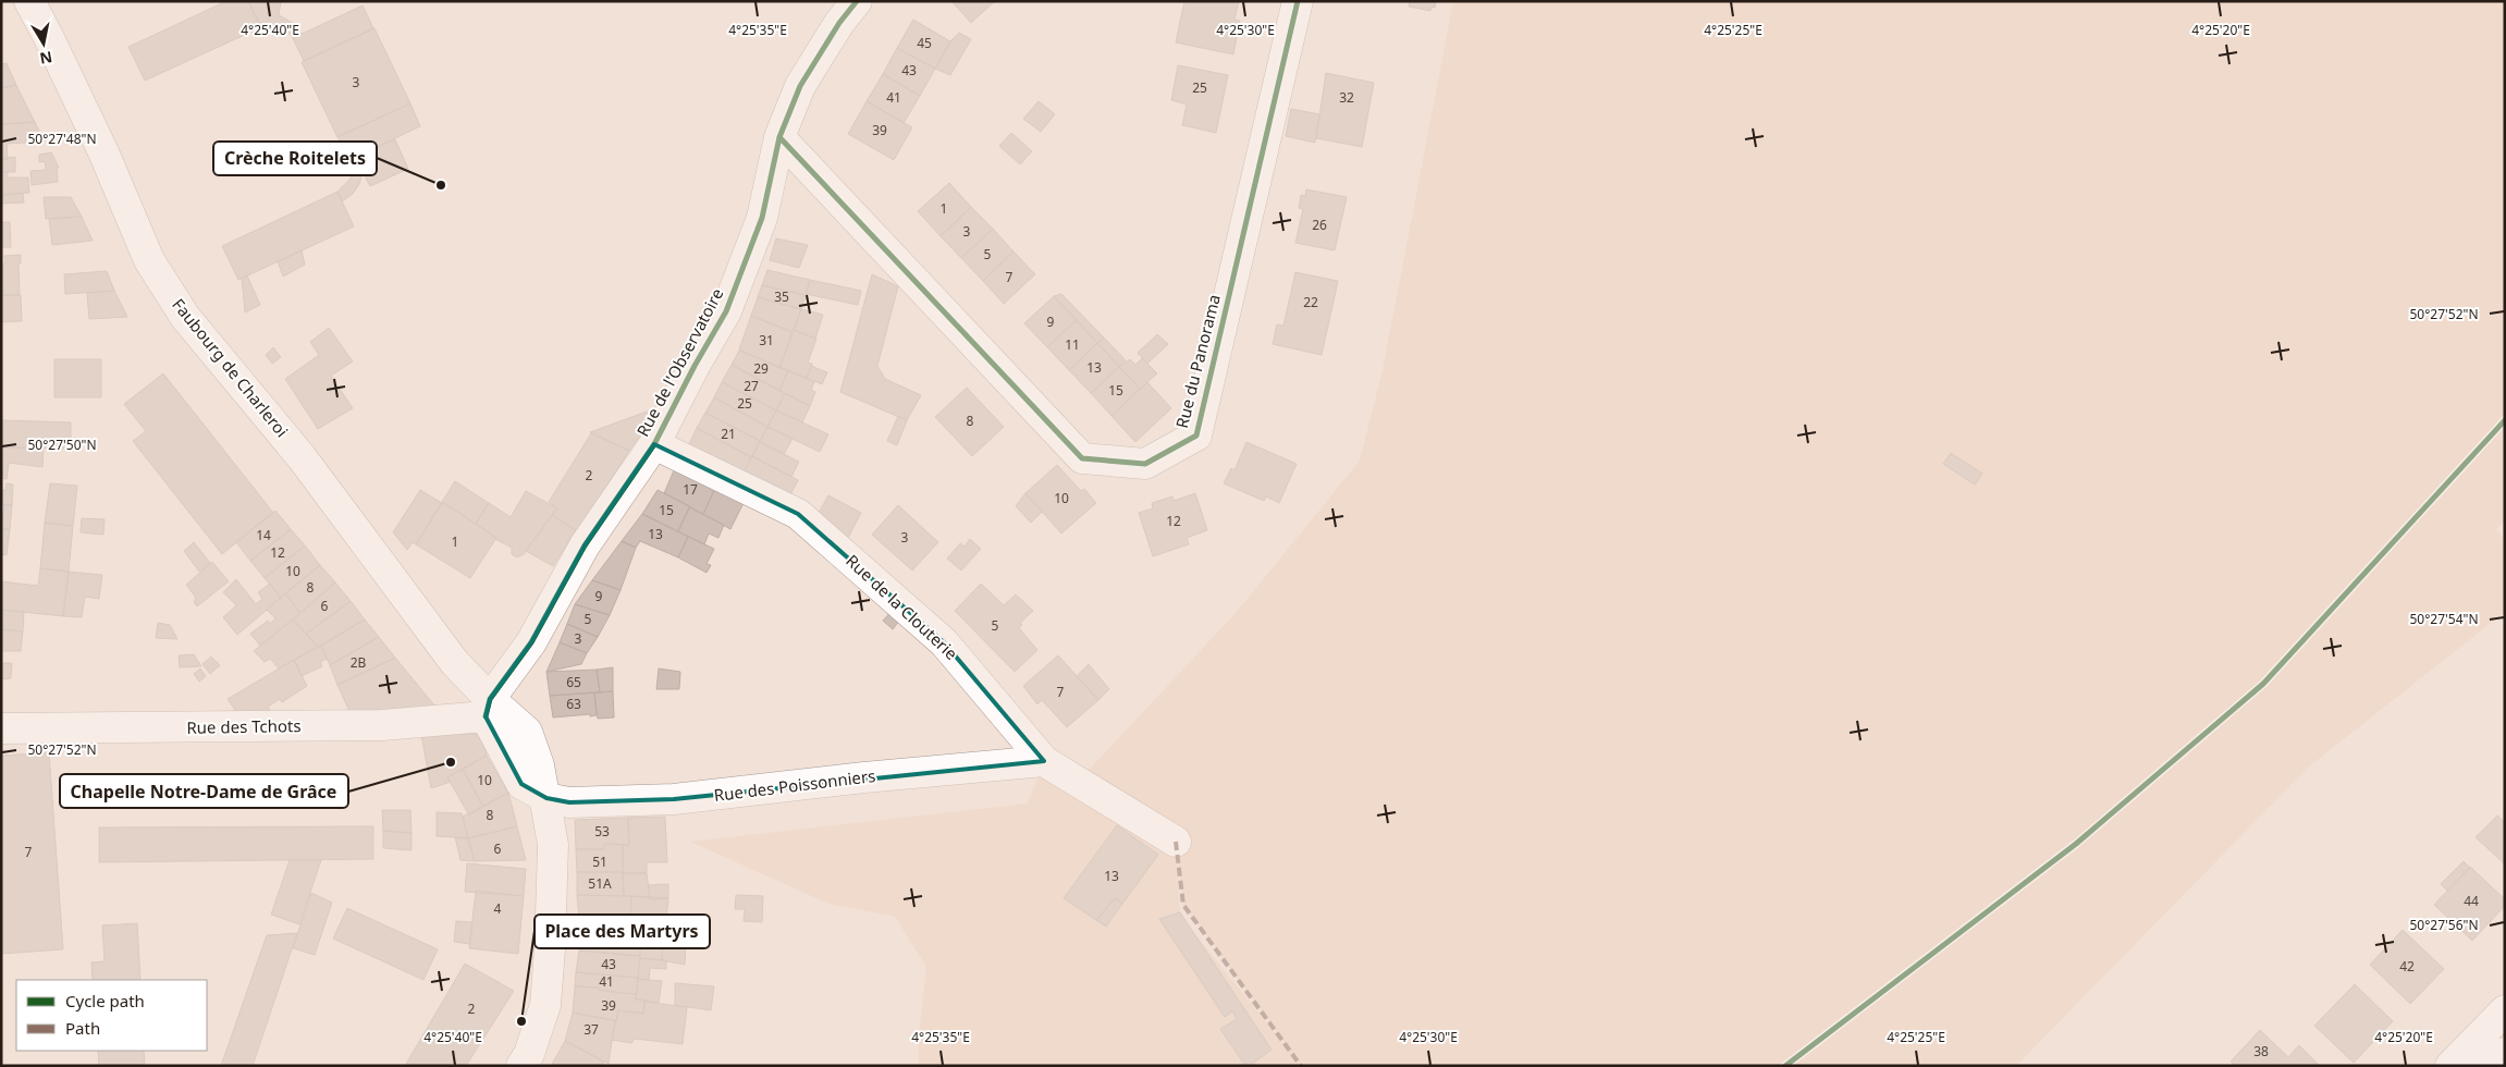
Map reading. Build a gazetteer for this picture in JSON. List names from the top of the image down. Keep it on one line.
{"streets":{"street":["Rue du Panorama","Rue de l'Observatoire","Faubourg de Charleroi","Rue de la Clouterie","Rue des Tchots","Rue des Poissonniers"]},"crossings":[["Rue du Panorama","Rue de l'Observatoire"],["Rue de l'Observatoire","Faubourg de Charleroi"],["Rue de l'Observatoire","Rue de la Clouterie"],["Rue de l'Observatoire","Rue des Tchots"],["Faubourg de Charleroi","Rue des Tchots"],["Faubourg de Charleroi","Rue des Poissonniers"],["Rue de la Clouterie","Rue des Poissonniers"]],"places":["Crèche Roitelets","Chapelle Notre-Dame de Grâce","Place des Martyrs"],"house_numbers":["45","43","3","25","41","32","39","1","26","3","5","7","35","22","9","31","11","13","29","27","15","25","8","21","2","17","10","15","12","13","14","3","1","12","10","8","9","6","5","5","3","2B","65","7","63","10","8","53","6","7","51","13","51A","44","4","43","42","41","39","2","37","38"],"legend":["Cycle path","Path"],"north":"bottom","coordinates":["4°25'40\"E","4°25'35\"E","4°25'30\"E","4°25'25\"E","4°25'20\"E","50°27'48\"N","50°27'52\"N","50°27'50\"N","50°27'54\"N","50°27'56\"N"]}
